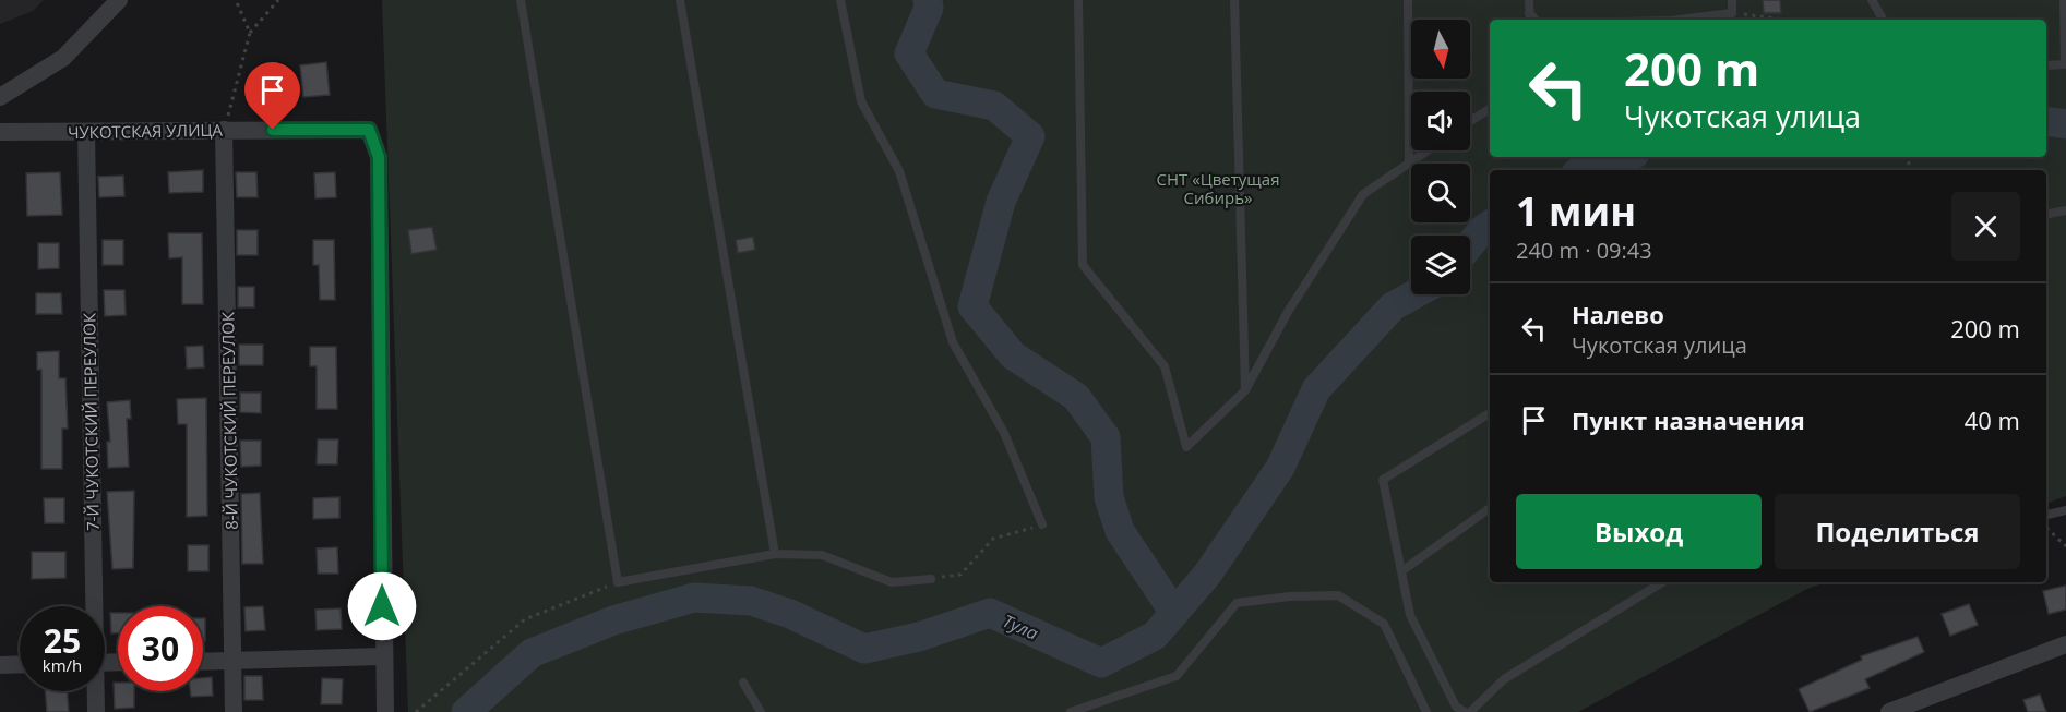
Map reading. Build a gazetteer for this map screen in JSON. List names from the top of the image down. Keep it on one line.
{"streets":{"street":["ЧУКОТСКАЯ УЛИЦА","8-Й ЧУКОТСКИЙ ПЕРЕУЛОК","7-Й ЧУКОТСКИЙ ПЕРЕУЛОК"]},"crossings":[["ЧУКОТСКАЯ УЛИЦА","8-Й ЧУКОТСКИЙ ПЕРЕУЛОК"],["ЧУКОТСКАЯ УЛИЦА","7-Й ЧУКОТСКИЙ ПЕРЕУЛОК"]],"water":["Тула"],"parks":["СНТ «Цветущая Сибирь»"],"north":"bottom","page":{"turn":["200 m","Чукотская улица"],"heading":["1 мин","240 m · 09:43"],"list":[{"name":"Налево","note":"Чукотская улица","value":"200 m"},{"name":"Пункт назначения","value":"40 m"}],"buttons":["Выход","Поделиться"],"speed":"25 km/h","limit":"30"}}
